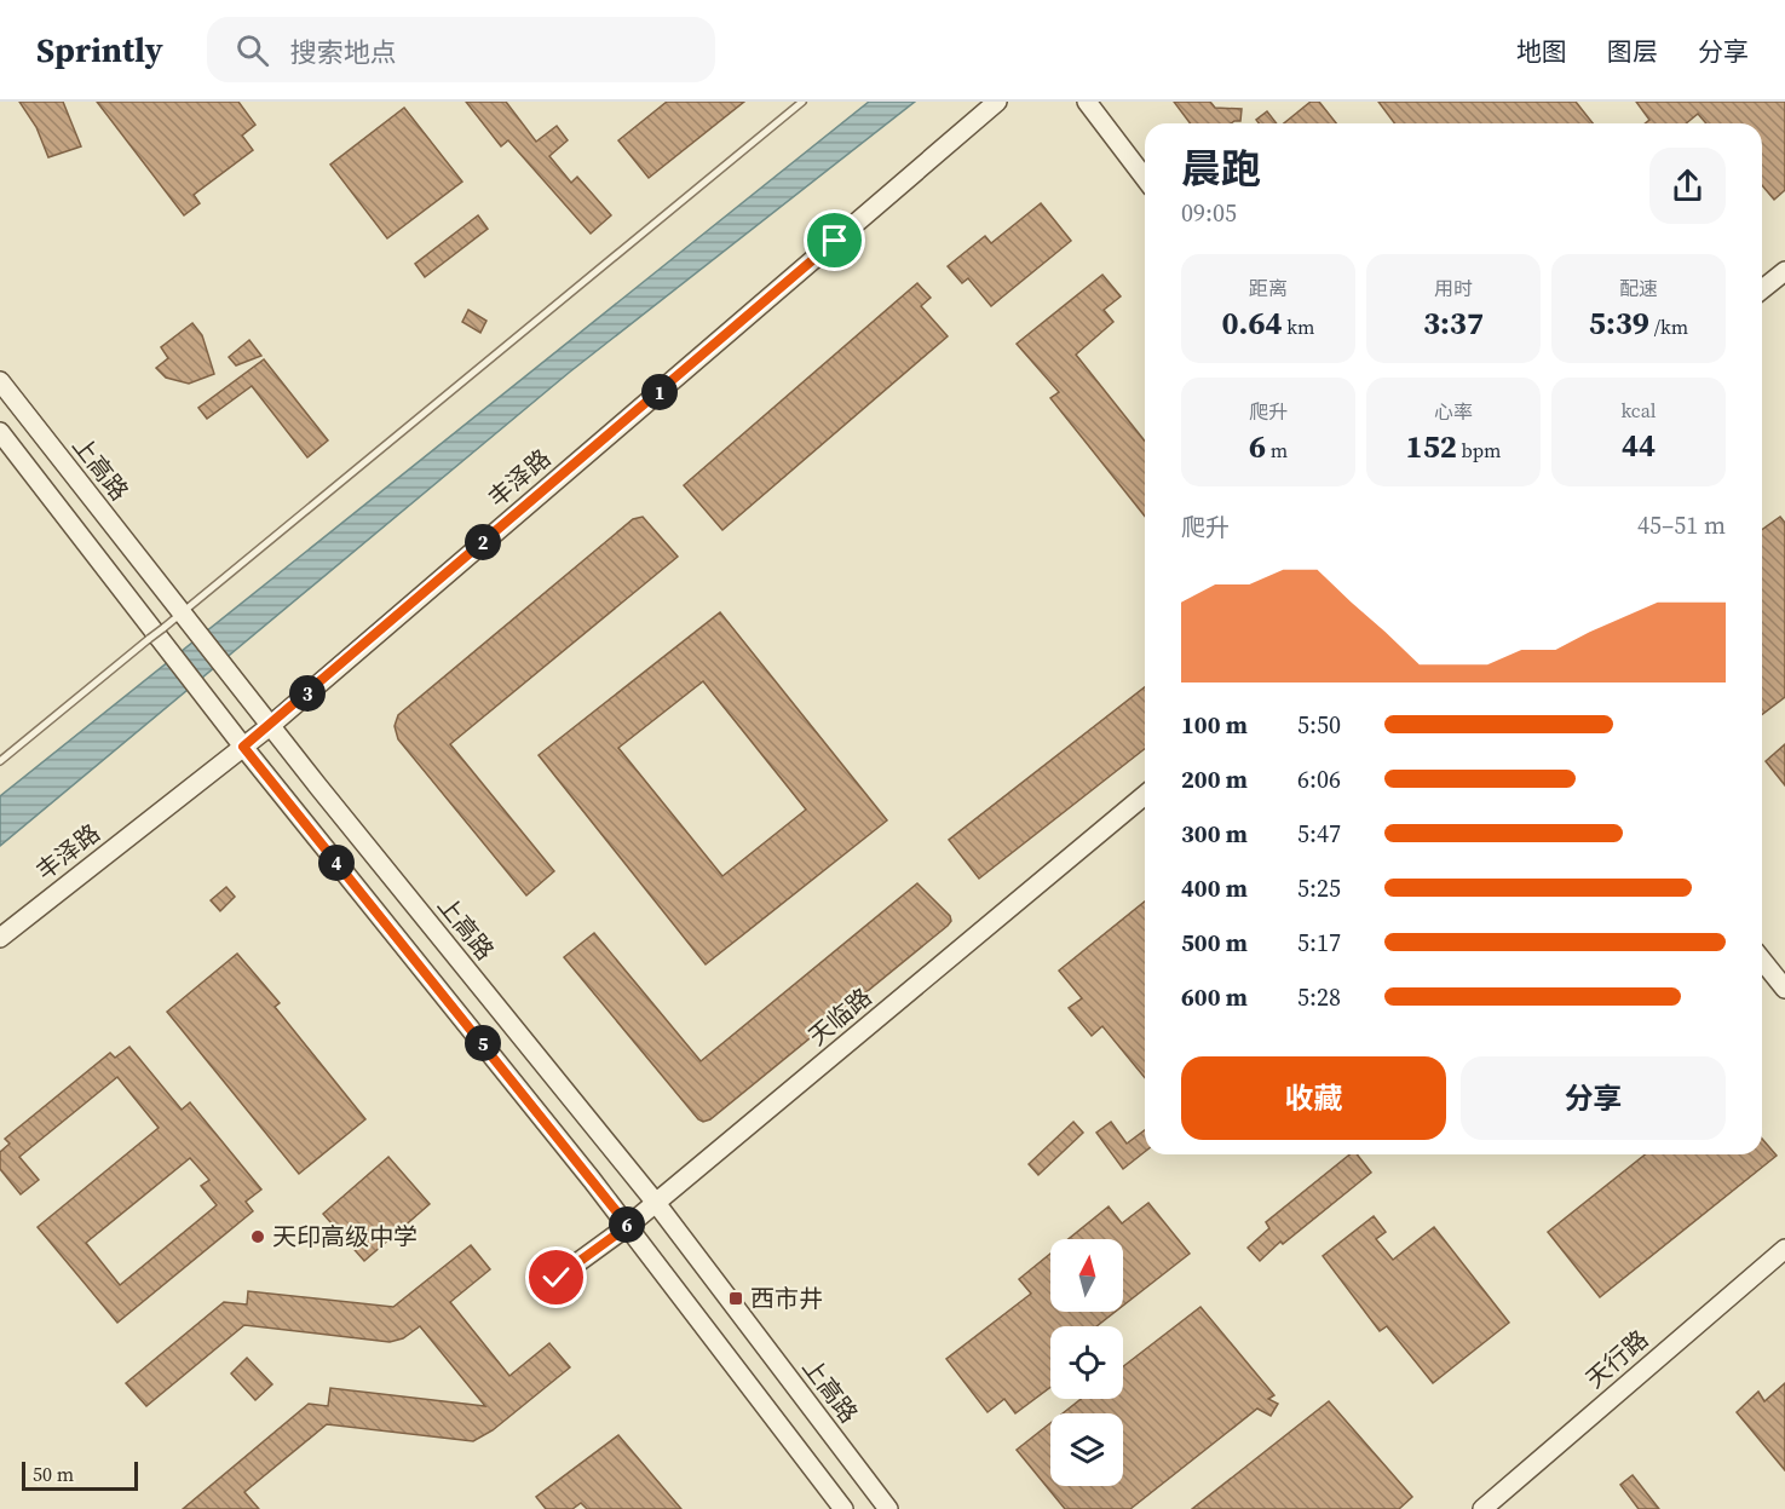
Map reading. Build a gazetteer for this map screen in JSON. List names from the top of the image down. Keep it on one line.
{"streets":{"main road":["上高路","丰泽路","天临路","天行路"]},"crossings":[["上高路","丰泽路"],["上高路","天临路"]],"places":{"other":["天印高级中学"],"transit":["西市井"]},"scale_bar":"50 m","north":"top","page":{"header":"Sprintly","search":"搜索地点","nav":["地图","图层","分享"],"heading":["晨跑","09:05"],"stats":[["距离","0.64 km"],["用时","3:37"],["配速","5:39 /km"],["爬升","6 m"],["心率","152 bpm"],["kcal","44"]],"pins":["1","2","3","4","5","6"],"chart":["爬升","45–51 m"],"list":[{"name":"100 m","note":"5:50"},{"name":"200 m","note":"6:06"},{"name":"300 m","note":"5:47"},{"name":"400 m","note":"5:25"},{"name":"500 m","note":"5:17"},{"name":"600 m","note":"5:28"}],"buttons":["收藏","分享"],"scale":"50 m"}}
